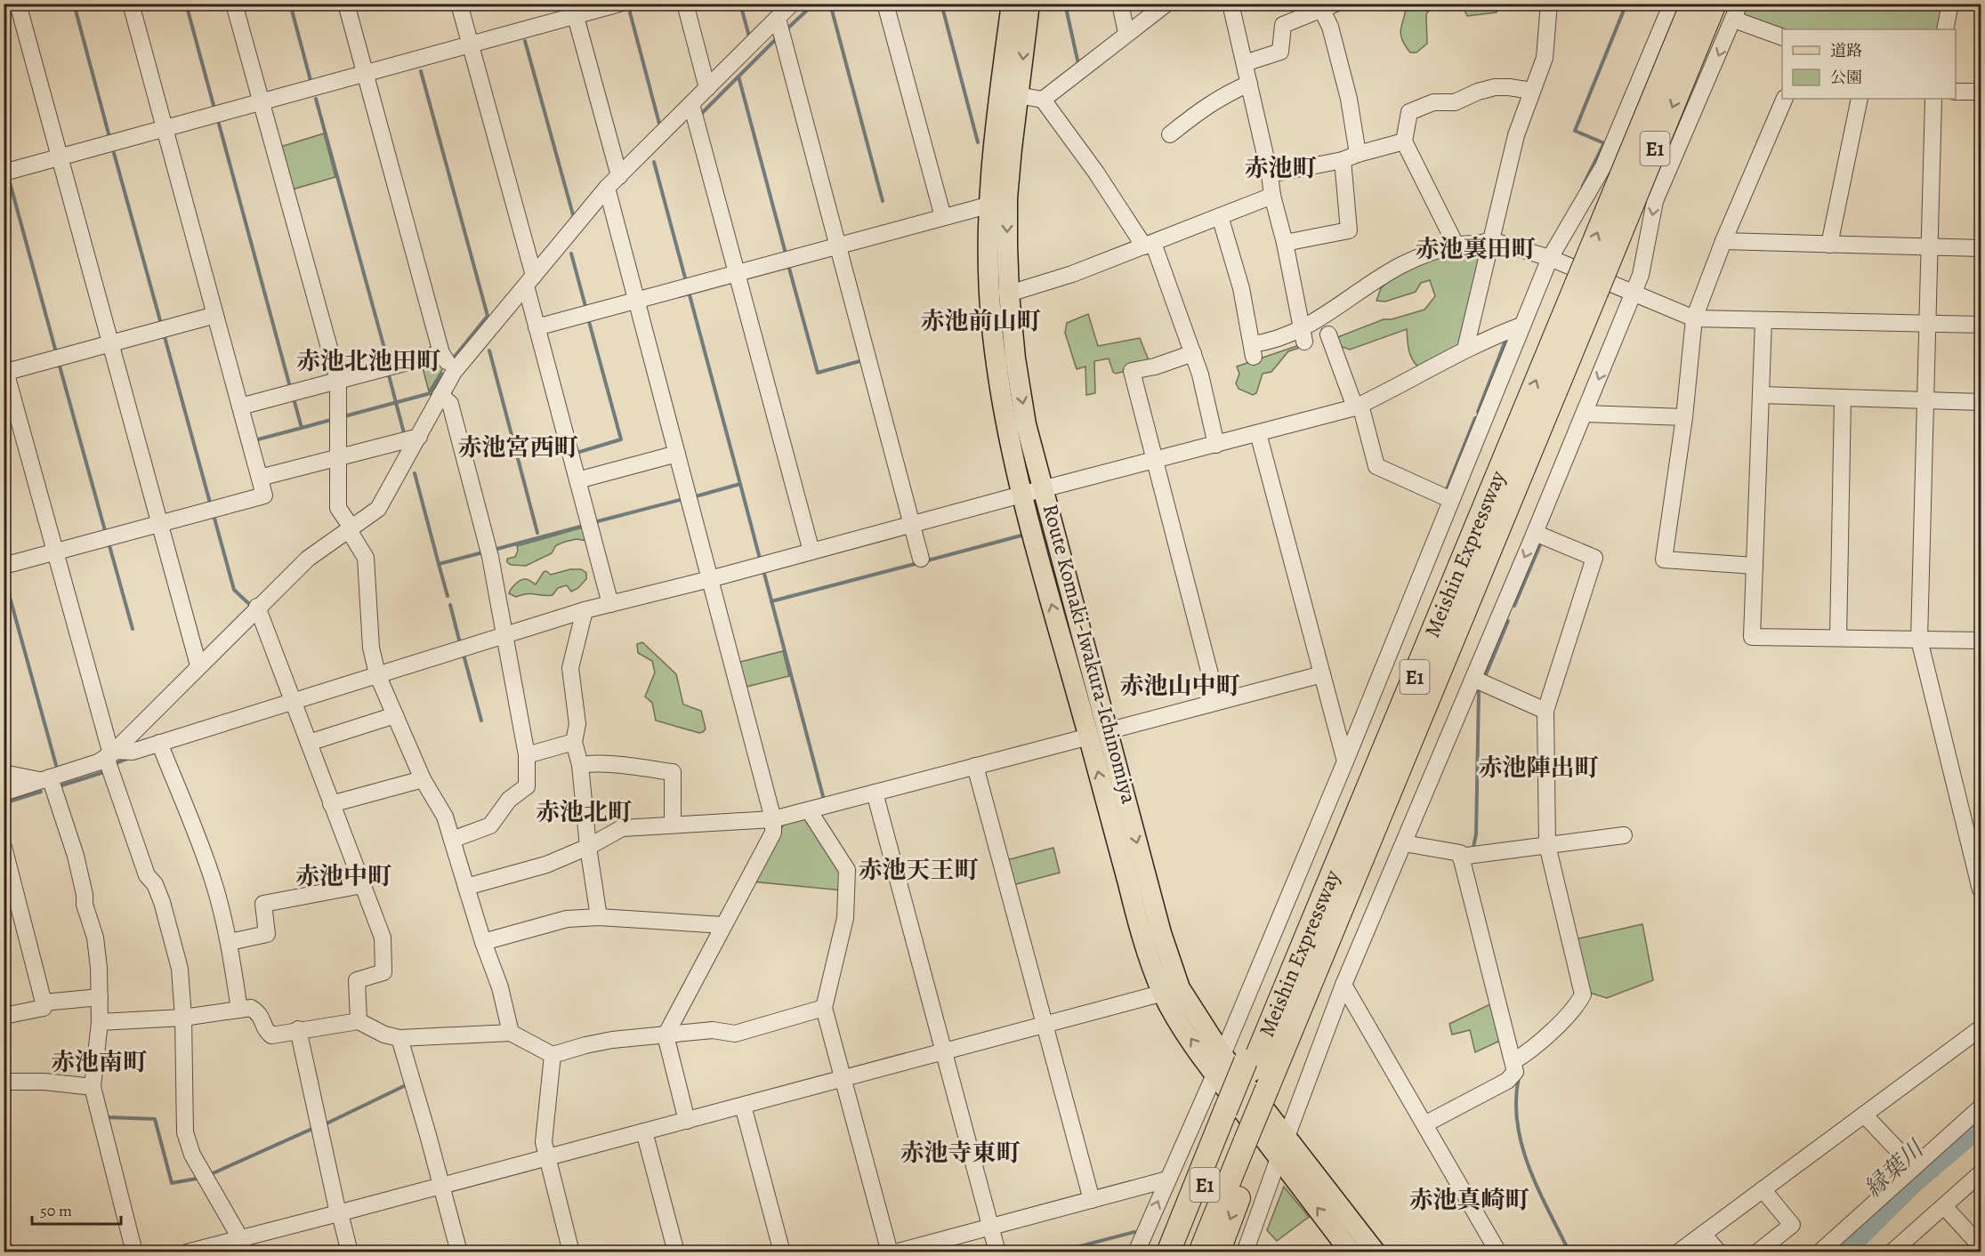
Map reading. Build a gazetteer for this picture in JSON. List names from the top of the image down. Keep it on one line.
{"streets":{"highway":["E1"],"main road":["Route Komaki-Iwakura-Ichinomiya"]},"districts":["赤池町","赤池裏田町","赤池前山町","赤池北池田町","赤池宮西町","赤池山中町","赤池陣出町","赤池北町","赤池天王町","赤池中町","赤池南町","赤池寺東町","赤池真崎町"],"water":["縁葉川"],"legend":["道路","公園"],"scale_bar":"50 m"}
